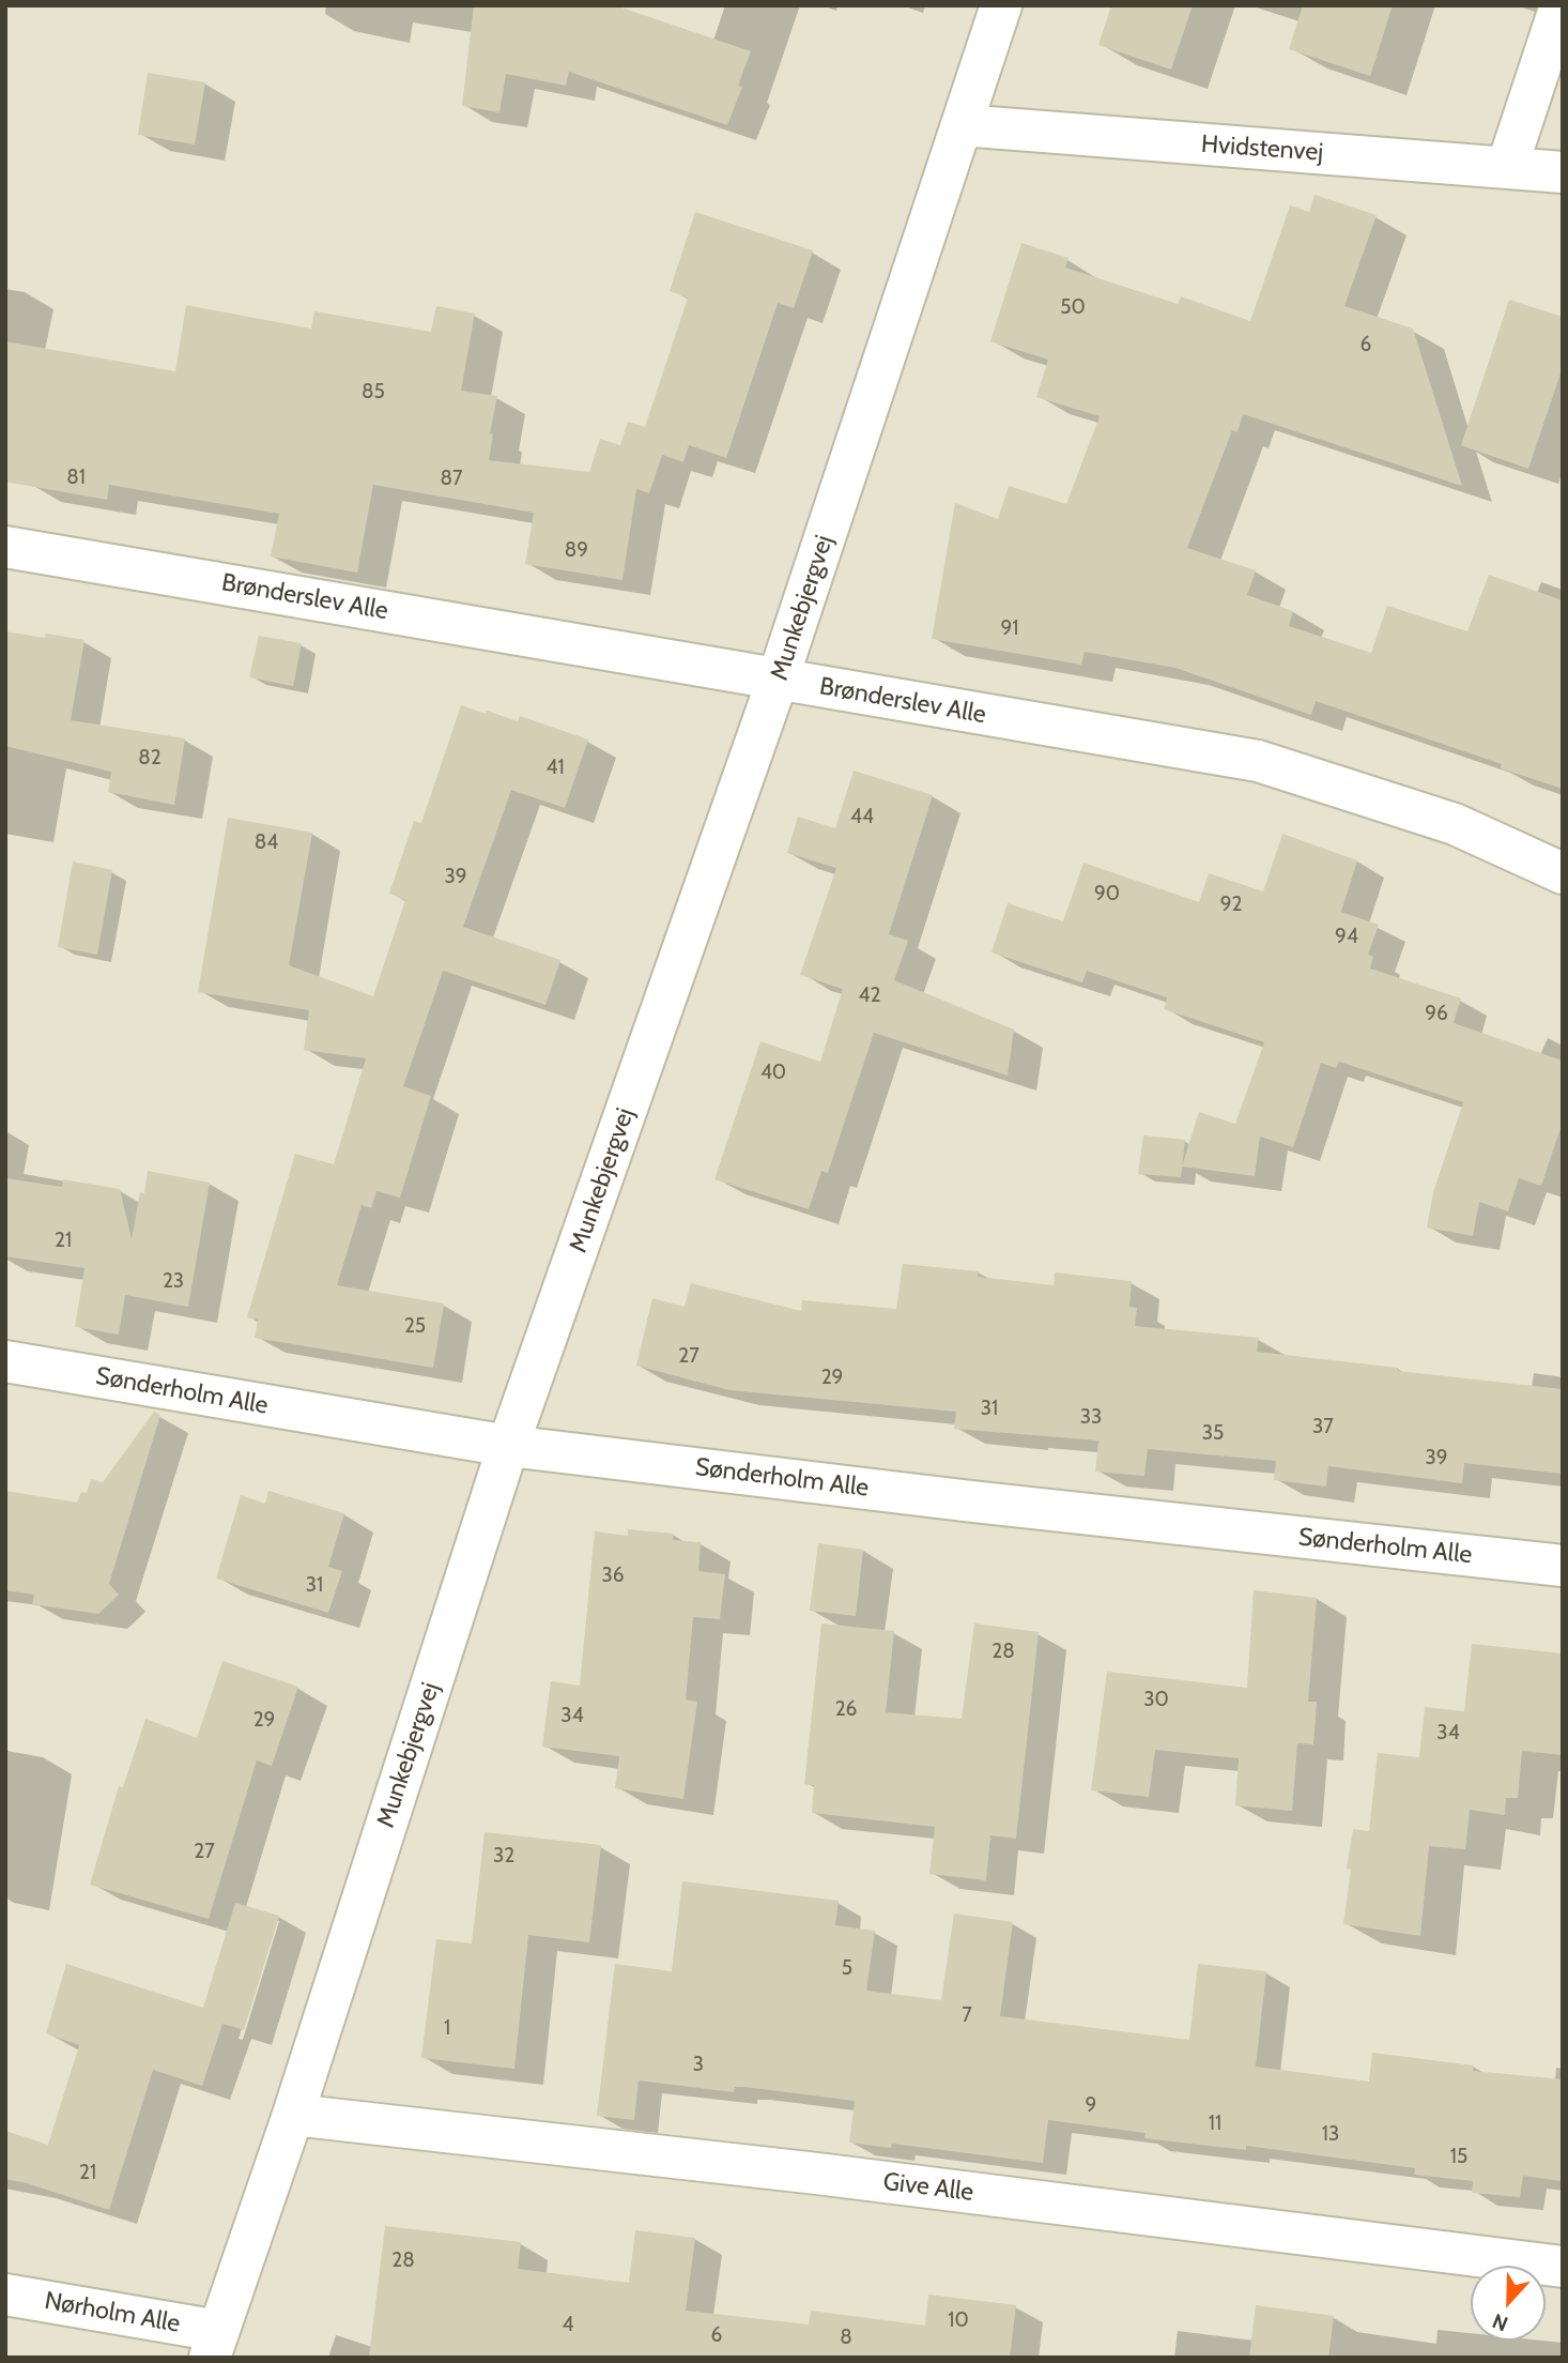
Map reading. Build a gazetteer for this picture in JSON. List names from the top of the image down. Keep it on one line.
{"streets":{"street":["Hvidstenvej","Brønderslev Alle","Munkebjergvej","Sønderholm Alle","Give Alle","Nørholm Alle"]},"crossings":[["Hvidstenvej","Munkebjergvej"],["Brønderslev Alle","Munkebjergvej"],["Munkebjergvej","Sønderholm Alle"],["Munkebjergvej","Give Alle"],["Munkebjergvej","Nørholm Alle"]],"house_numbers":["50","6","85","81","87","89","91","82","41","44","84","39","90","92","94","42","96","40","21","23","25","27","29","31","33","37","35","39","36","31","28","30","26","34","29","34","27","32","5","7","1","3","9","11","13","15","21","28","10","4","6","8"],"north":"bottom"}
